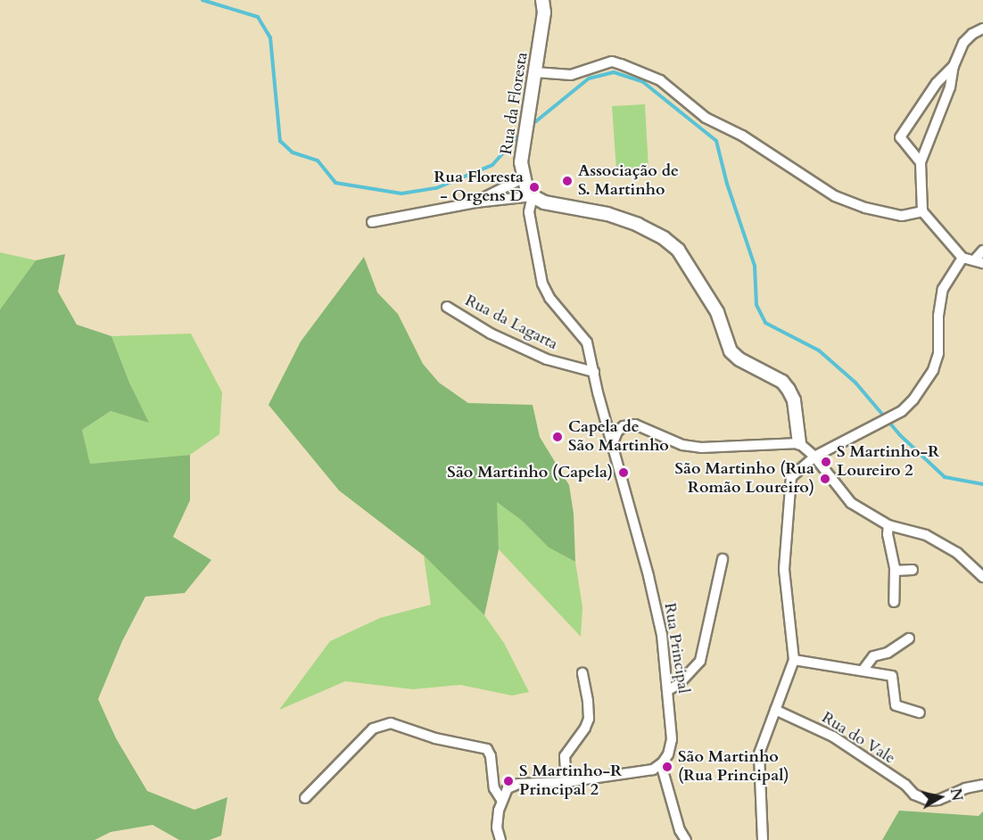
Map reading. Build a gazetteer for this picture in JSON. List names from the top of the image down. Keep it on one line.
{"streets":{"street":["Rua da Floresta","Rua da Lagarta","Rua Principal","Rua do Vale"]},"crossings":[["Rua da Floresta","Rua Principal"],["Rua da Lagarta","Rua Principal"]],"places":["Associação de S. Martinho","Rua Floresta - Orgens D","Capela de São Martinho","S Martinho-R Loureiro 2","São Martinho (Capela)","São Martinho (Rua Romão Loureiro)","São Martinho (Rua Principal)","S Martinho-R Principal 2"],"north":"right"}
